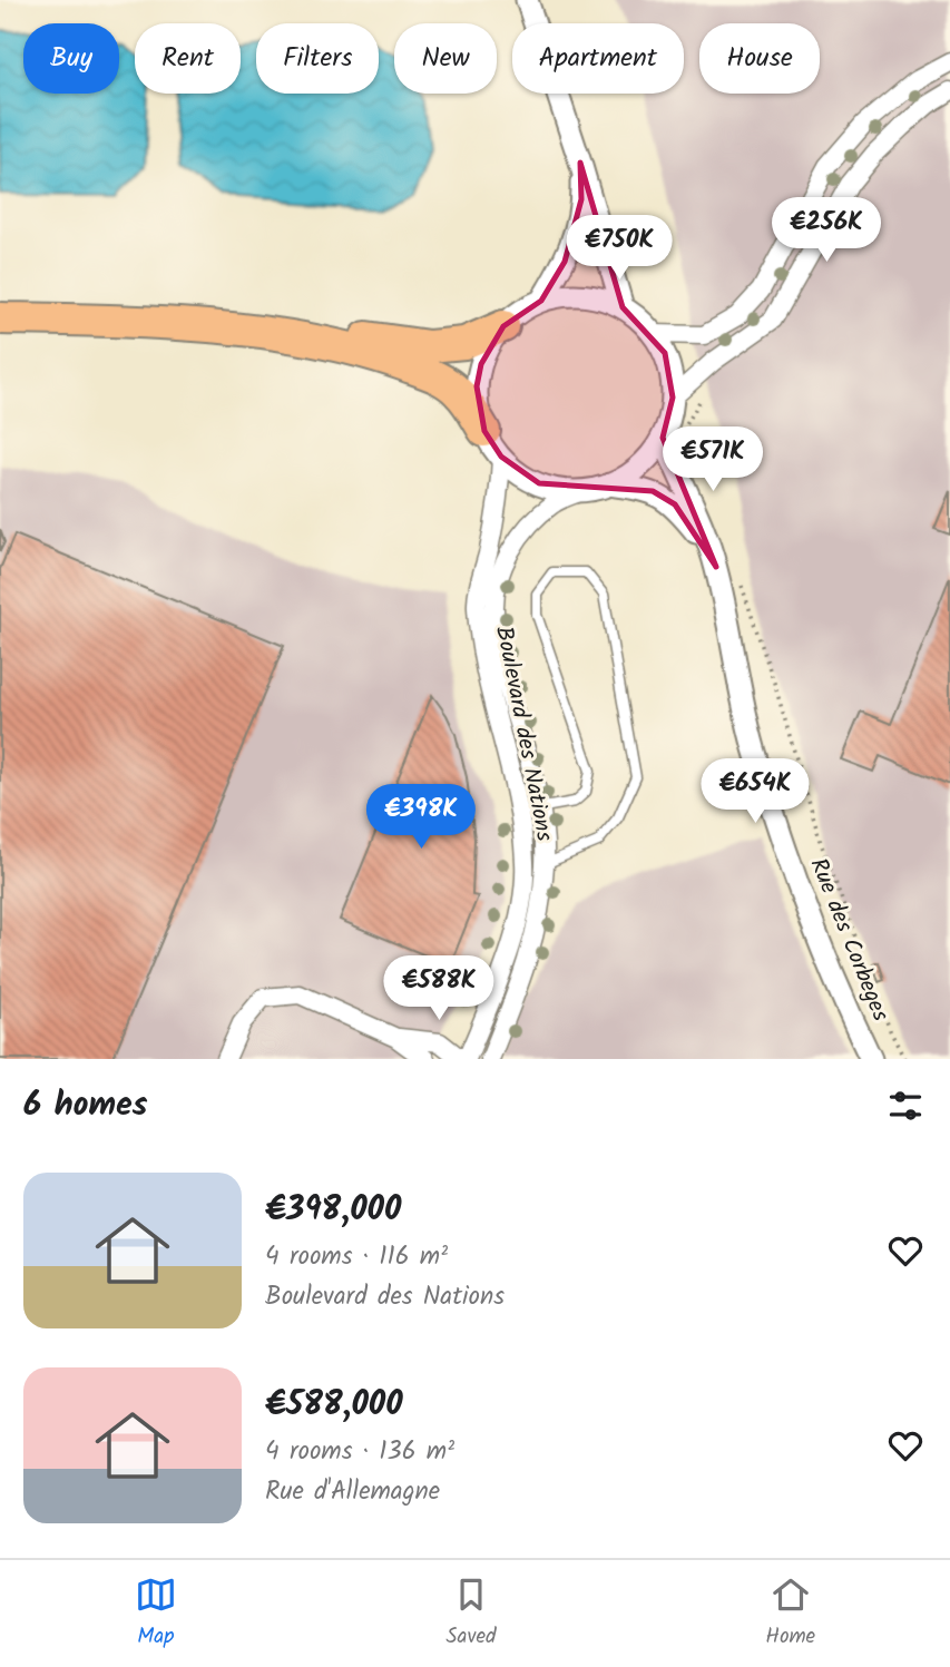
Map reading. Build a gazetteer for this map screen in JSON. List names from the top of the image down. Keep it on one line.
{"streets":{"street":["Boulevard des Nations","Rue des Corbeges"]},"crossings":[["Boulevard des Nations","Rue des Corbeges"]],"page":{"chip":["Buy","Rent","Filters","New","Apartment","House"],"price":["€256K","€750K","€571K","€654K","€398K","€588K"],"heading":"6 homes","list":[{"name":"€398,000","note":"4 rooms · 116 m² · Boulevard des Nations"},{"name":"€588,000","note":"4 rooms · 136 m² · Rue d'Allemagne"}],"tabs":["Map","Saved","Home"]}}
